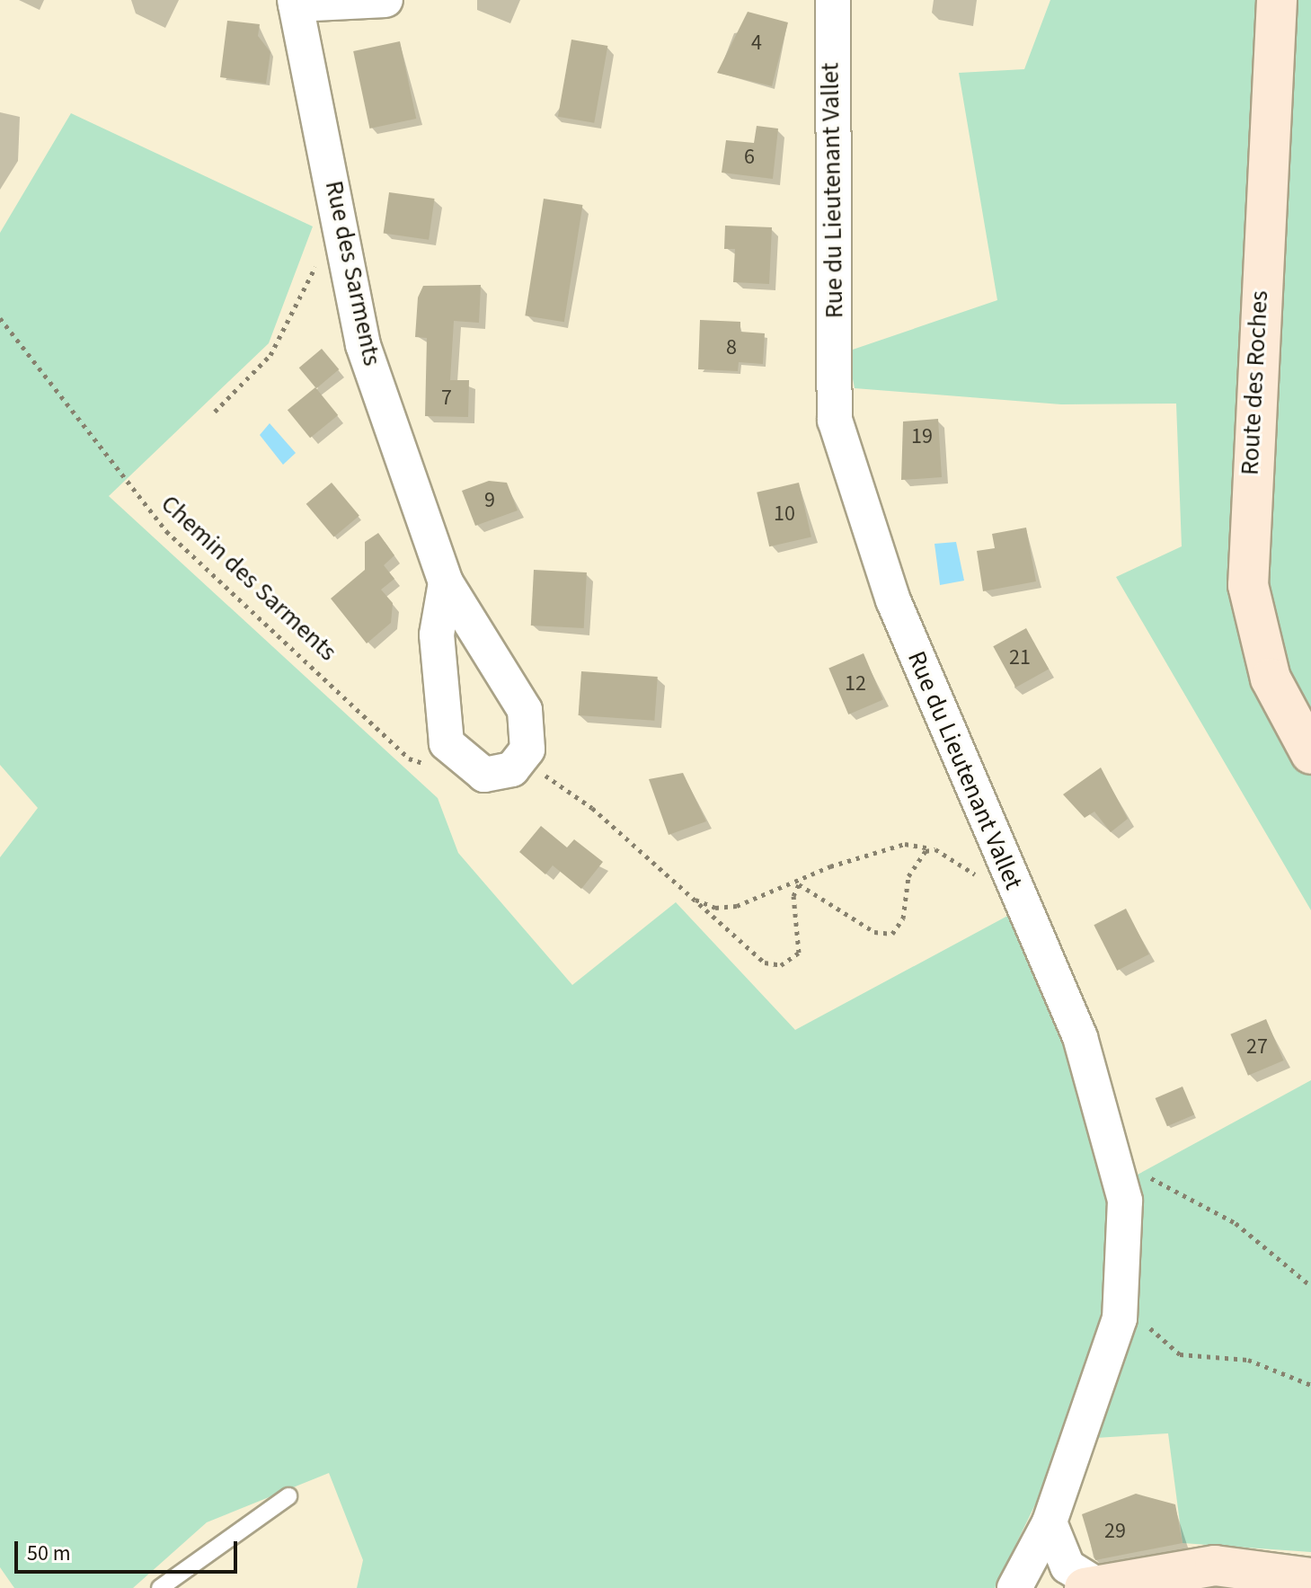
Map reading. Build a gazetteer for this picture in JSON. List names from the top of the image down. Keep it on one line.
{"streets":{"street":["Rue du Lieutenant Vallet","Rue des Sarments","Route des Roches"],"path":["Chemin des Sarments"]},"house_numbers":["4","6","8","7","19","9","10","21","12","27","29"],"scale_bar":"50 m"}
